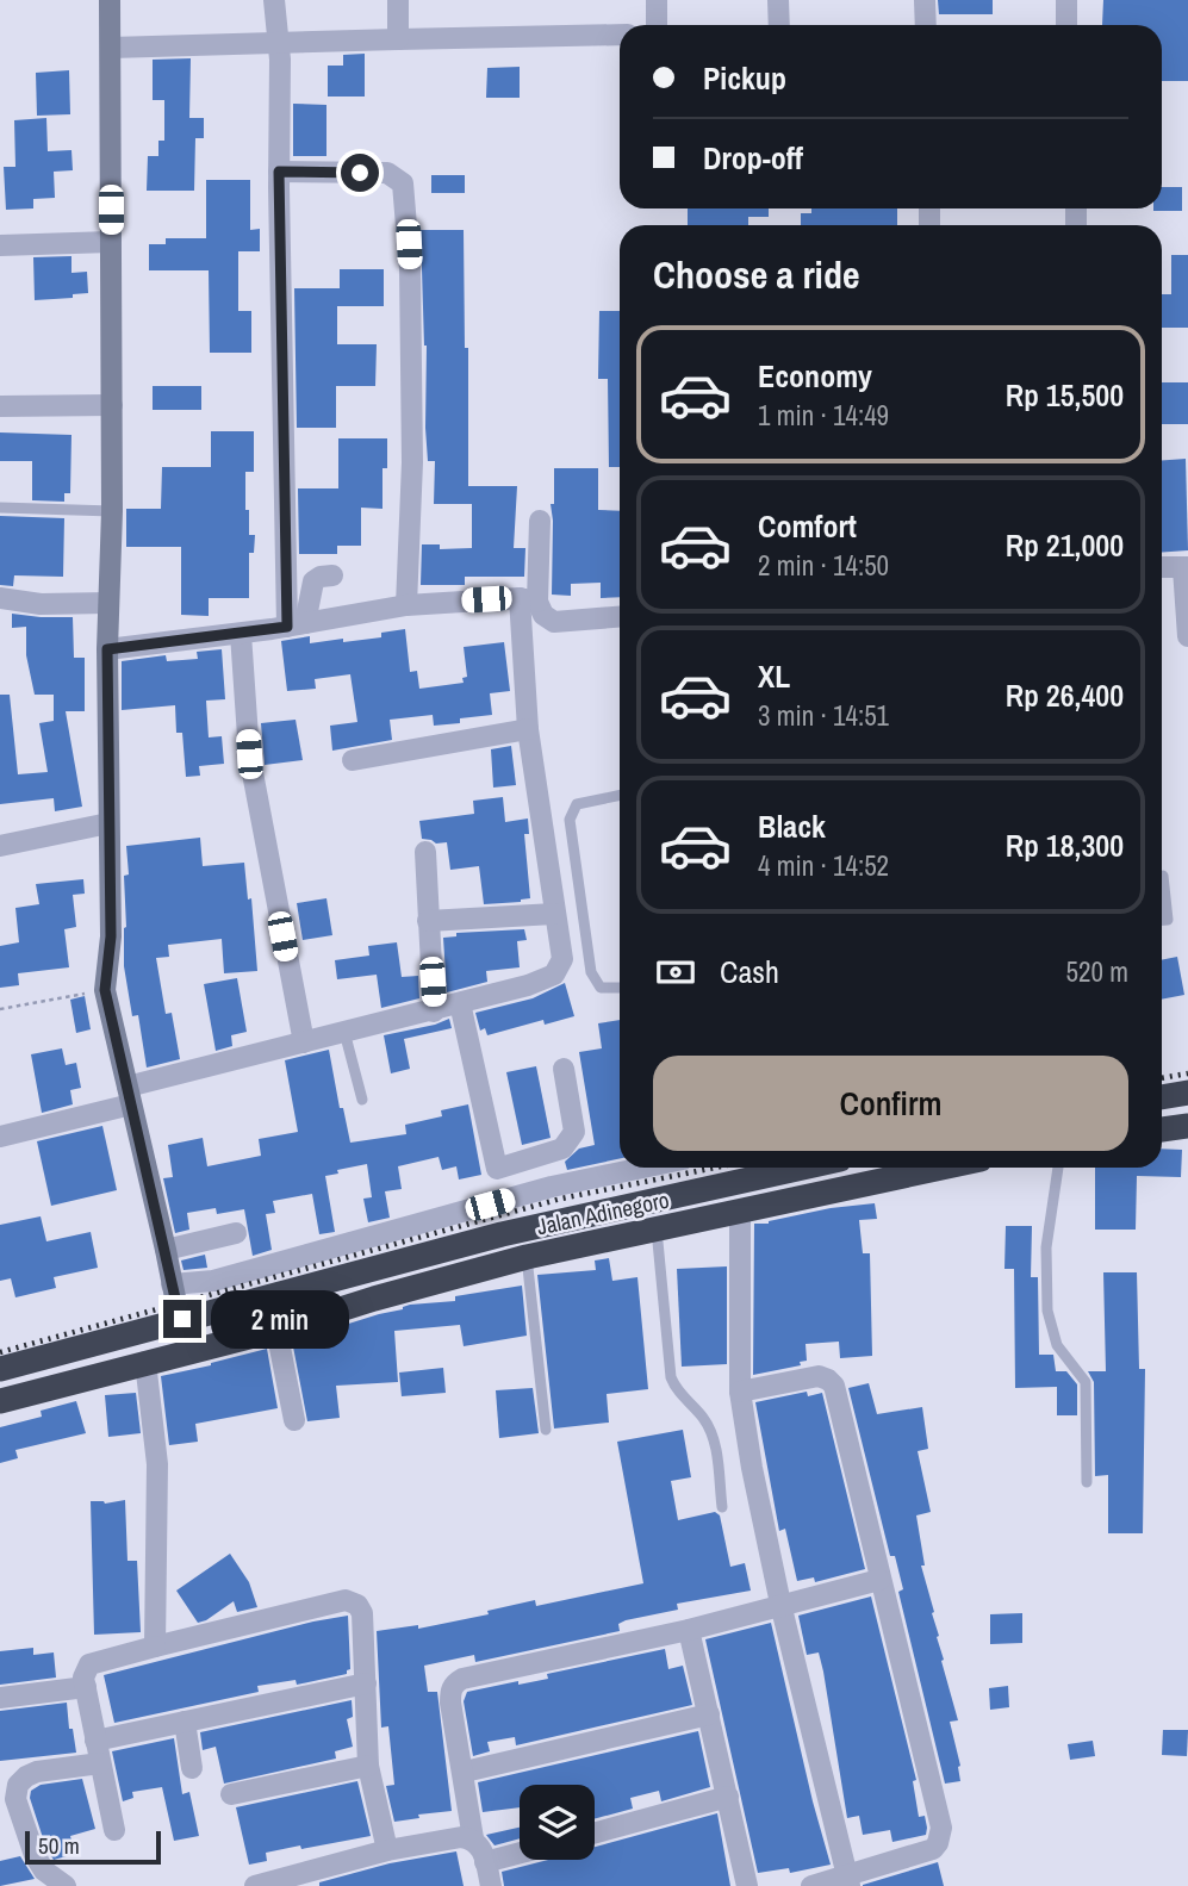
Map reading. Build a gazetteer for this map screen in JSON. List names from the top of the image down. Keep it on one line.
{"streets":{"highway":["Jalan Adinegoro"]},"scale_bar":"50 m","page":{"banner":["Pickup","Drop-off"],"heading":"Choose a ride","list":[{"name":"Economy","note":"1 min · 14:49","value":"Rp 15,500"},{"name":"Comfort","note":"2 min · 14:50","value":"Rp 21,000"},{"name":"XL","note":"3 min · 14:51","value":"Rp 26,400"},{"name":"Black","note":"4 min · 14:52","value":"Rp 18,300"}],"pay":["Cash","520 m"],"buttons":"Confirm","bubble":"2 min","scale":"50 m"}}
